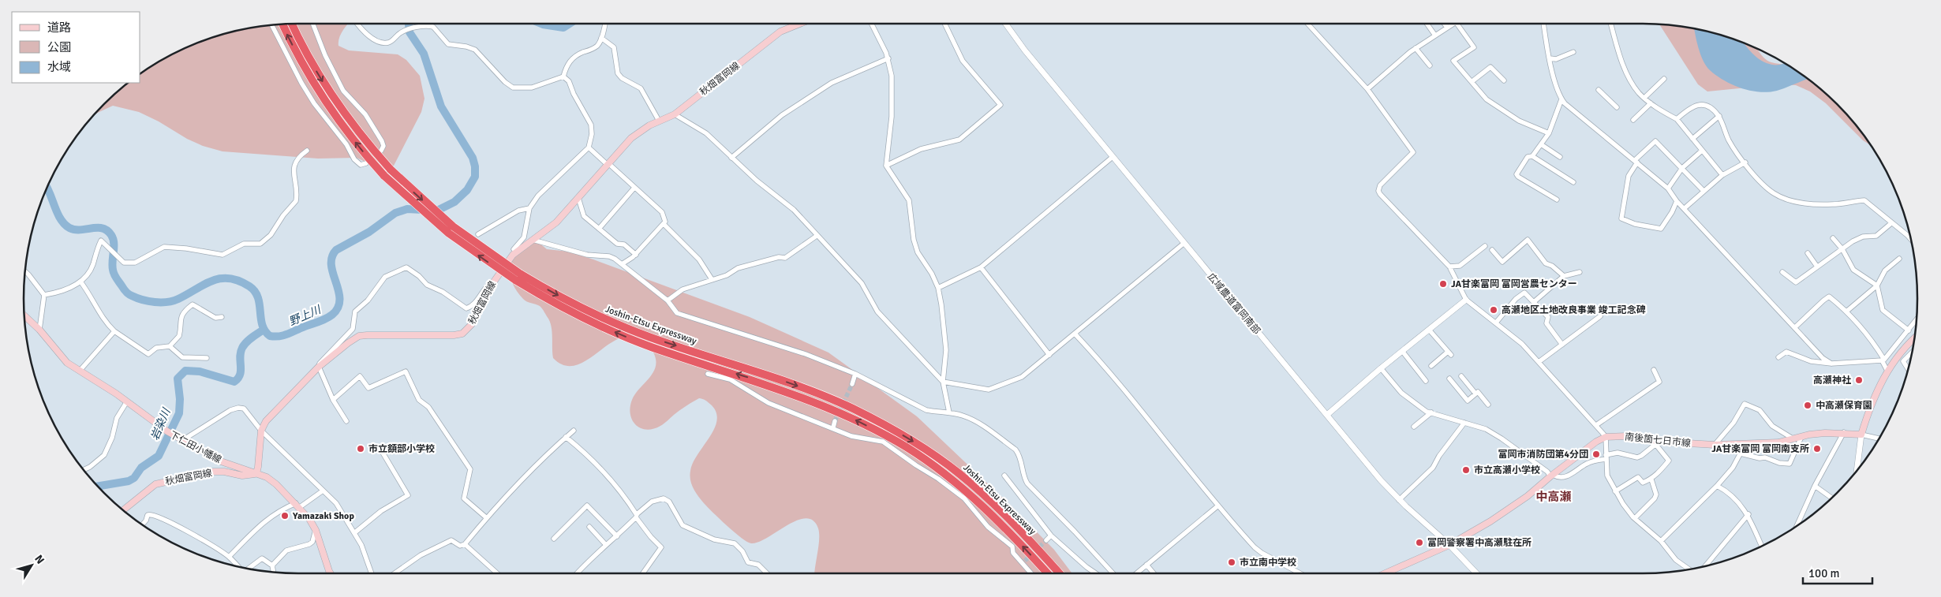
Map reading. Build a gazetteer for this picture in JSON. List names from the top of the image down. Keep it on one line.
{"streets":{"highway":["Joshin-Etsu Expressway"],"main road":["秋畑富岡線","南後箇七日市線","下仁田小幡線"],"street":["広域農道富岡南部"]},"crossings":[["秋畑富岡線","下仁田小幡線"]],"districts":["中高瀬"],"water":["野上川","岩染川"],"places":["JA甘楽富岡 富岡営農センター","高瀬地区土地改良事業 竣工記念碑","高瀬神社","中高瀬保育園","市立額部小学校","JA甘楽富岡 富岡南支所","富岡市消防団第4分団","市立高瀬小学校","Yamazaki Shop","富岡警察署中高瀬駐在所","市立南中学校"],"legend":["道路","公園","水域"],"scale_bar":"100 m","north":"top right"}
